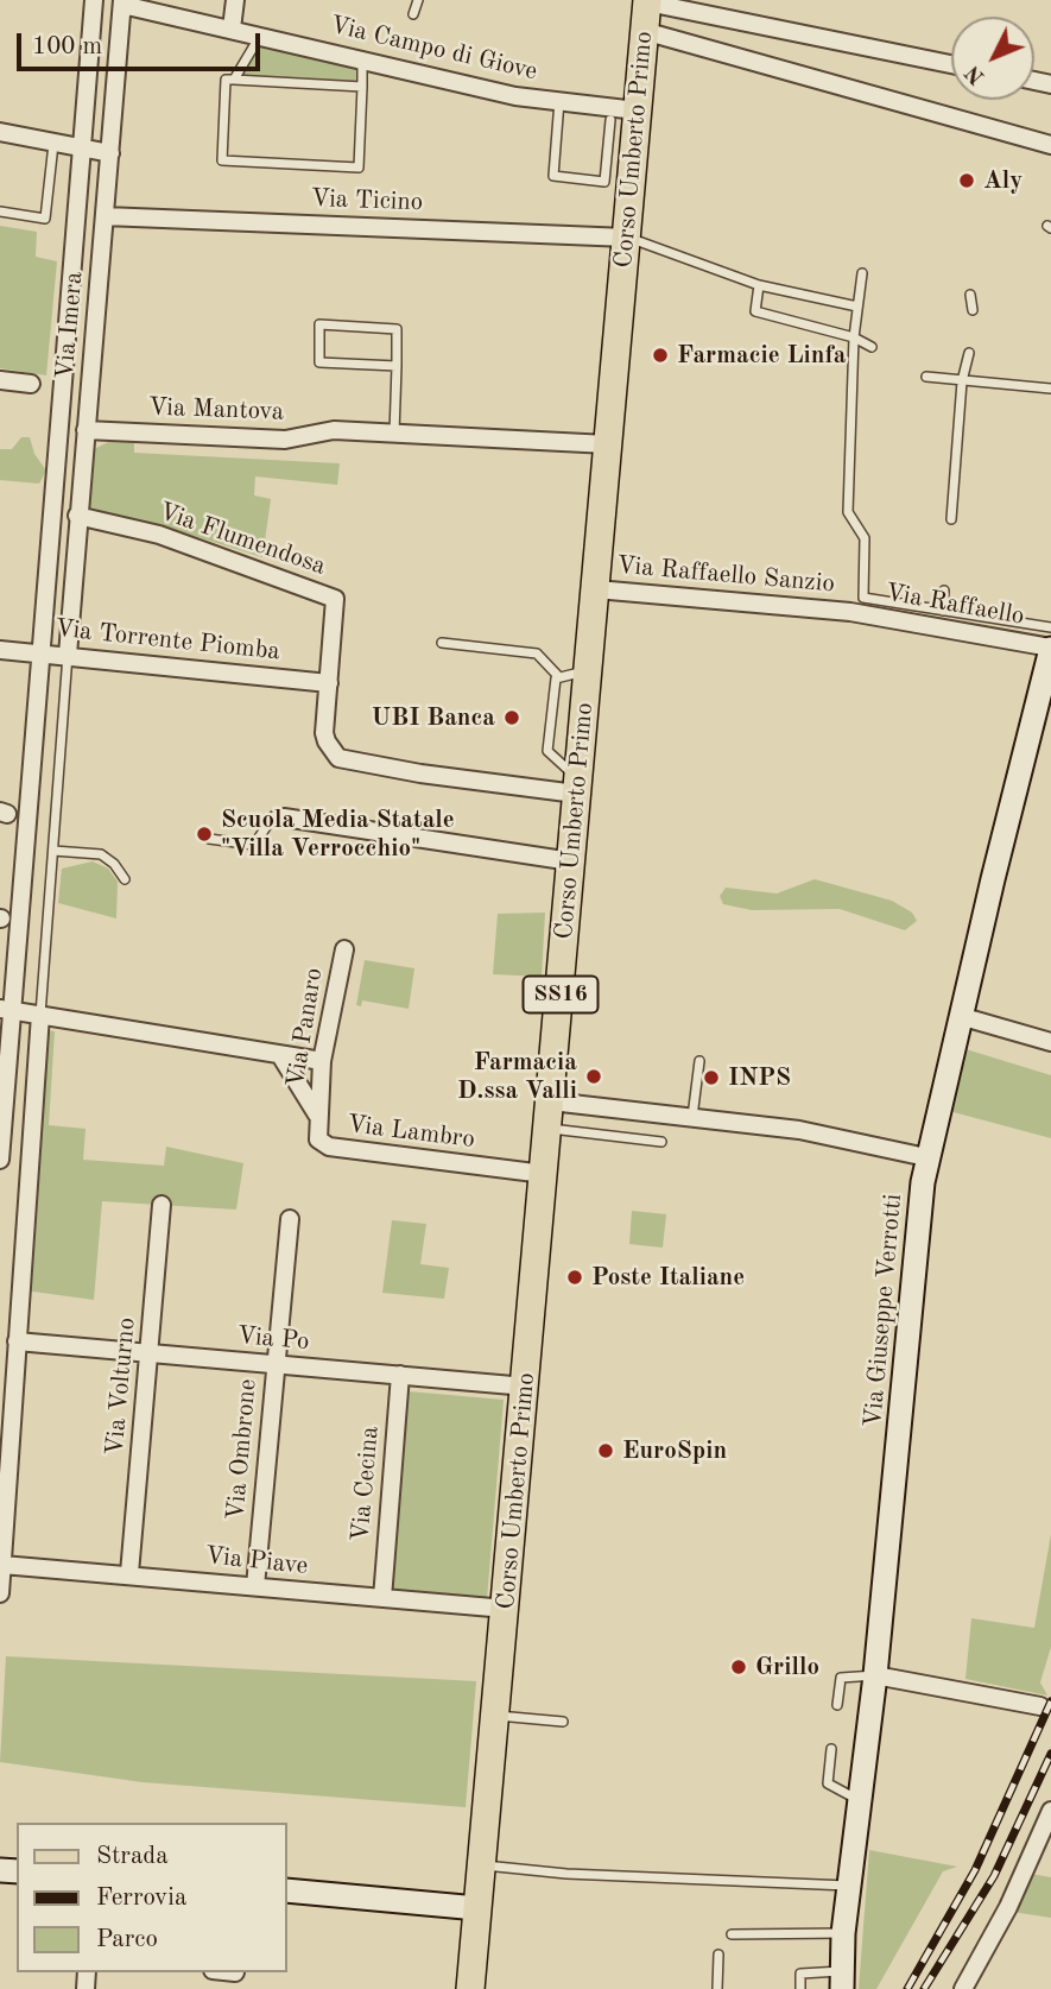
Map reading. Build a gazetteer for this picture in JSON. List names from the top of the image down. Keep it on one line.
{"streets":{"main road":["Corso Umberto Primo","SS16"],"street":["Via Campo di Giove","Via Ticino","Via Imera","Via Mantova","Via Flumendosa","Via Raffaello Sanzio","Via Raffaello","Via Torrente Piomba","Via Panaro","Via Lambro","Via Giuseppe Verrotti","Via Po","Via Volturno","Via Ombrone","Via Cecina","Via Piave"]},"crossings":[["Via Campo di Giove","Corso Umberto Primo"],["Via Campo di Giove","Via Imera"],["Corso Umberto Primo","Via Ticino"],["Corso Umberto Primo","Via Mantova"],["Corso Umberto Primo","Via Flumendosa"],["Corso Umberto Primo","Via Raffaello Sanzio"],["Corso Umberto Primo","Via Lambro"],["Corso Umberto Primo","Via Po"],["Corso Umberto Primo","Via Piave"],["Via Ticino","Via Imera"],["Via Imera","Via Mantova"],["Via Imera","Via Flumendosa"],["Via Imera","Via Torrente Piomba"],["Via Flumendosa","Via Torrente Piomba"],["Via Raffaello Sanzio","Via Raffaello"],["Via Raffaello","Via Giuseppe Verrotti"],["Via Panaro","Via Lambro"],["Via Po","Via Volturno"],["Via Po","Via Ombrone"],["Via Po","Via Cecina"],["Via Volturno","Via Piave"],["Via Ombrone","Via Piave"],["Via Cecina","Via Piave"]],"places":["Aly","Farmacie Linfa","UBI Banca","Scuola Media Statale \"Villa Verrocchio\"","Farmacia D.ssa Valli","INPS","Poste Italiane","EuroSpin","Grillo"],"legend":["Strada","Ferrovia","Parco"],"scale_bar":"100 m","north":"bottom left"}
